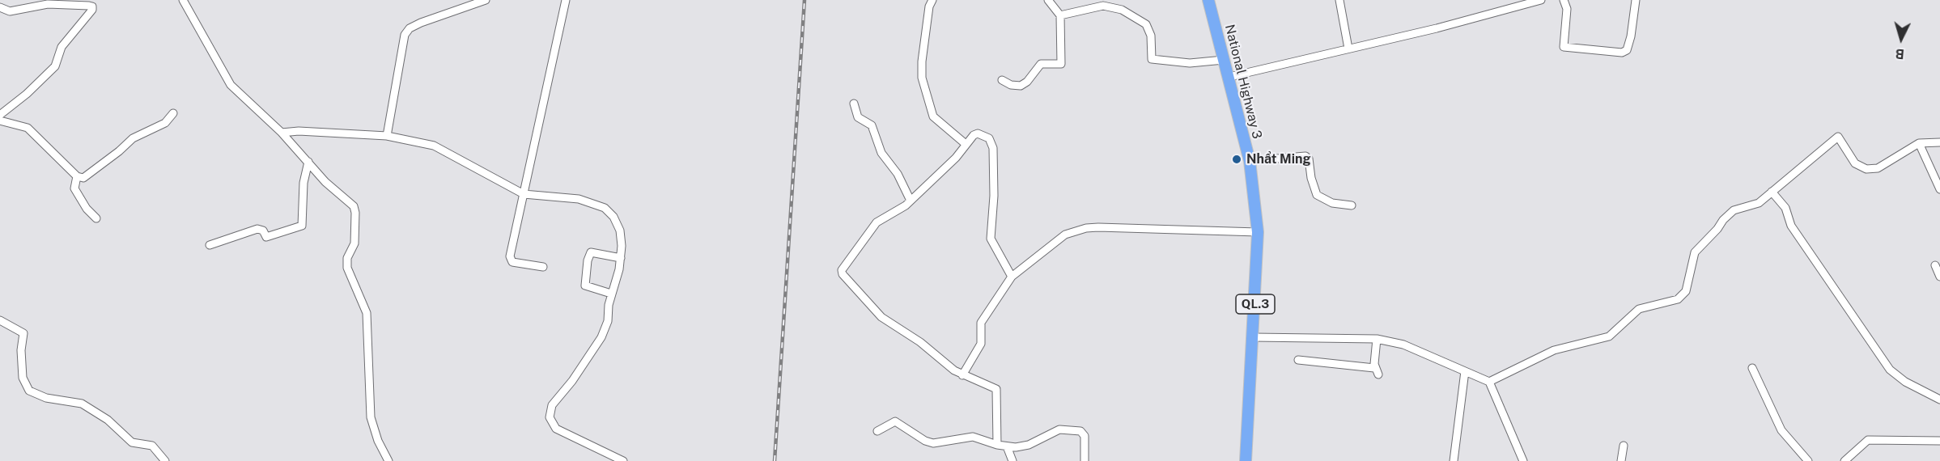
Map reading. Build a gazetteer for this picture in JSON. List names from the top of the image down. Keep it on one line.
{"streets":{"highway":["National Highway 3","QL.3"]},"places":["Nhẩt Ming"],"north":"bottom"}
